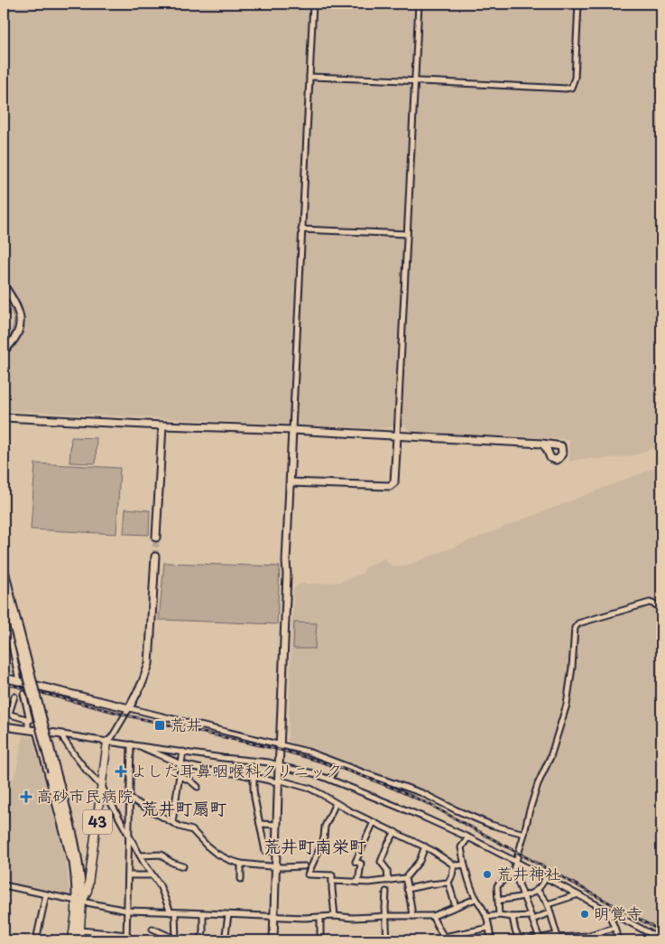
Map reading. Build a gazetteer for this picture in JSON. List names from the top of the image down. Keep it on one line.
{"streets":{"main road":["43"]},"districts":["荒井町扇町","荒井町南栄町"],"places":{"transit":["荒井"],"health":["よしだ耳鼻咽喉科クリニック","高砂市民病院"],"other":["荒井神社","明覚寺"]}}
